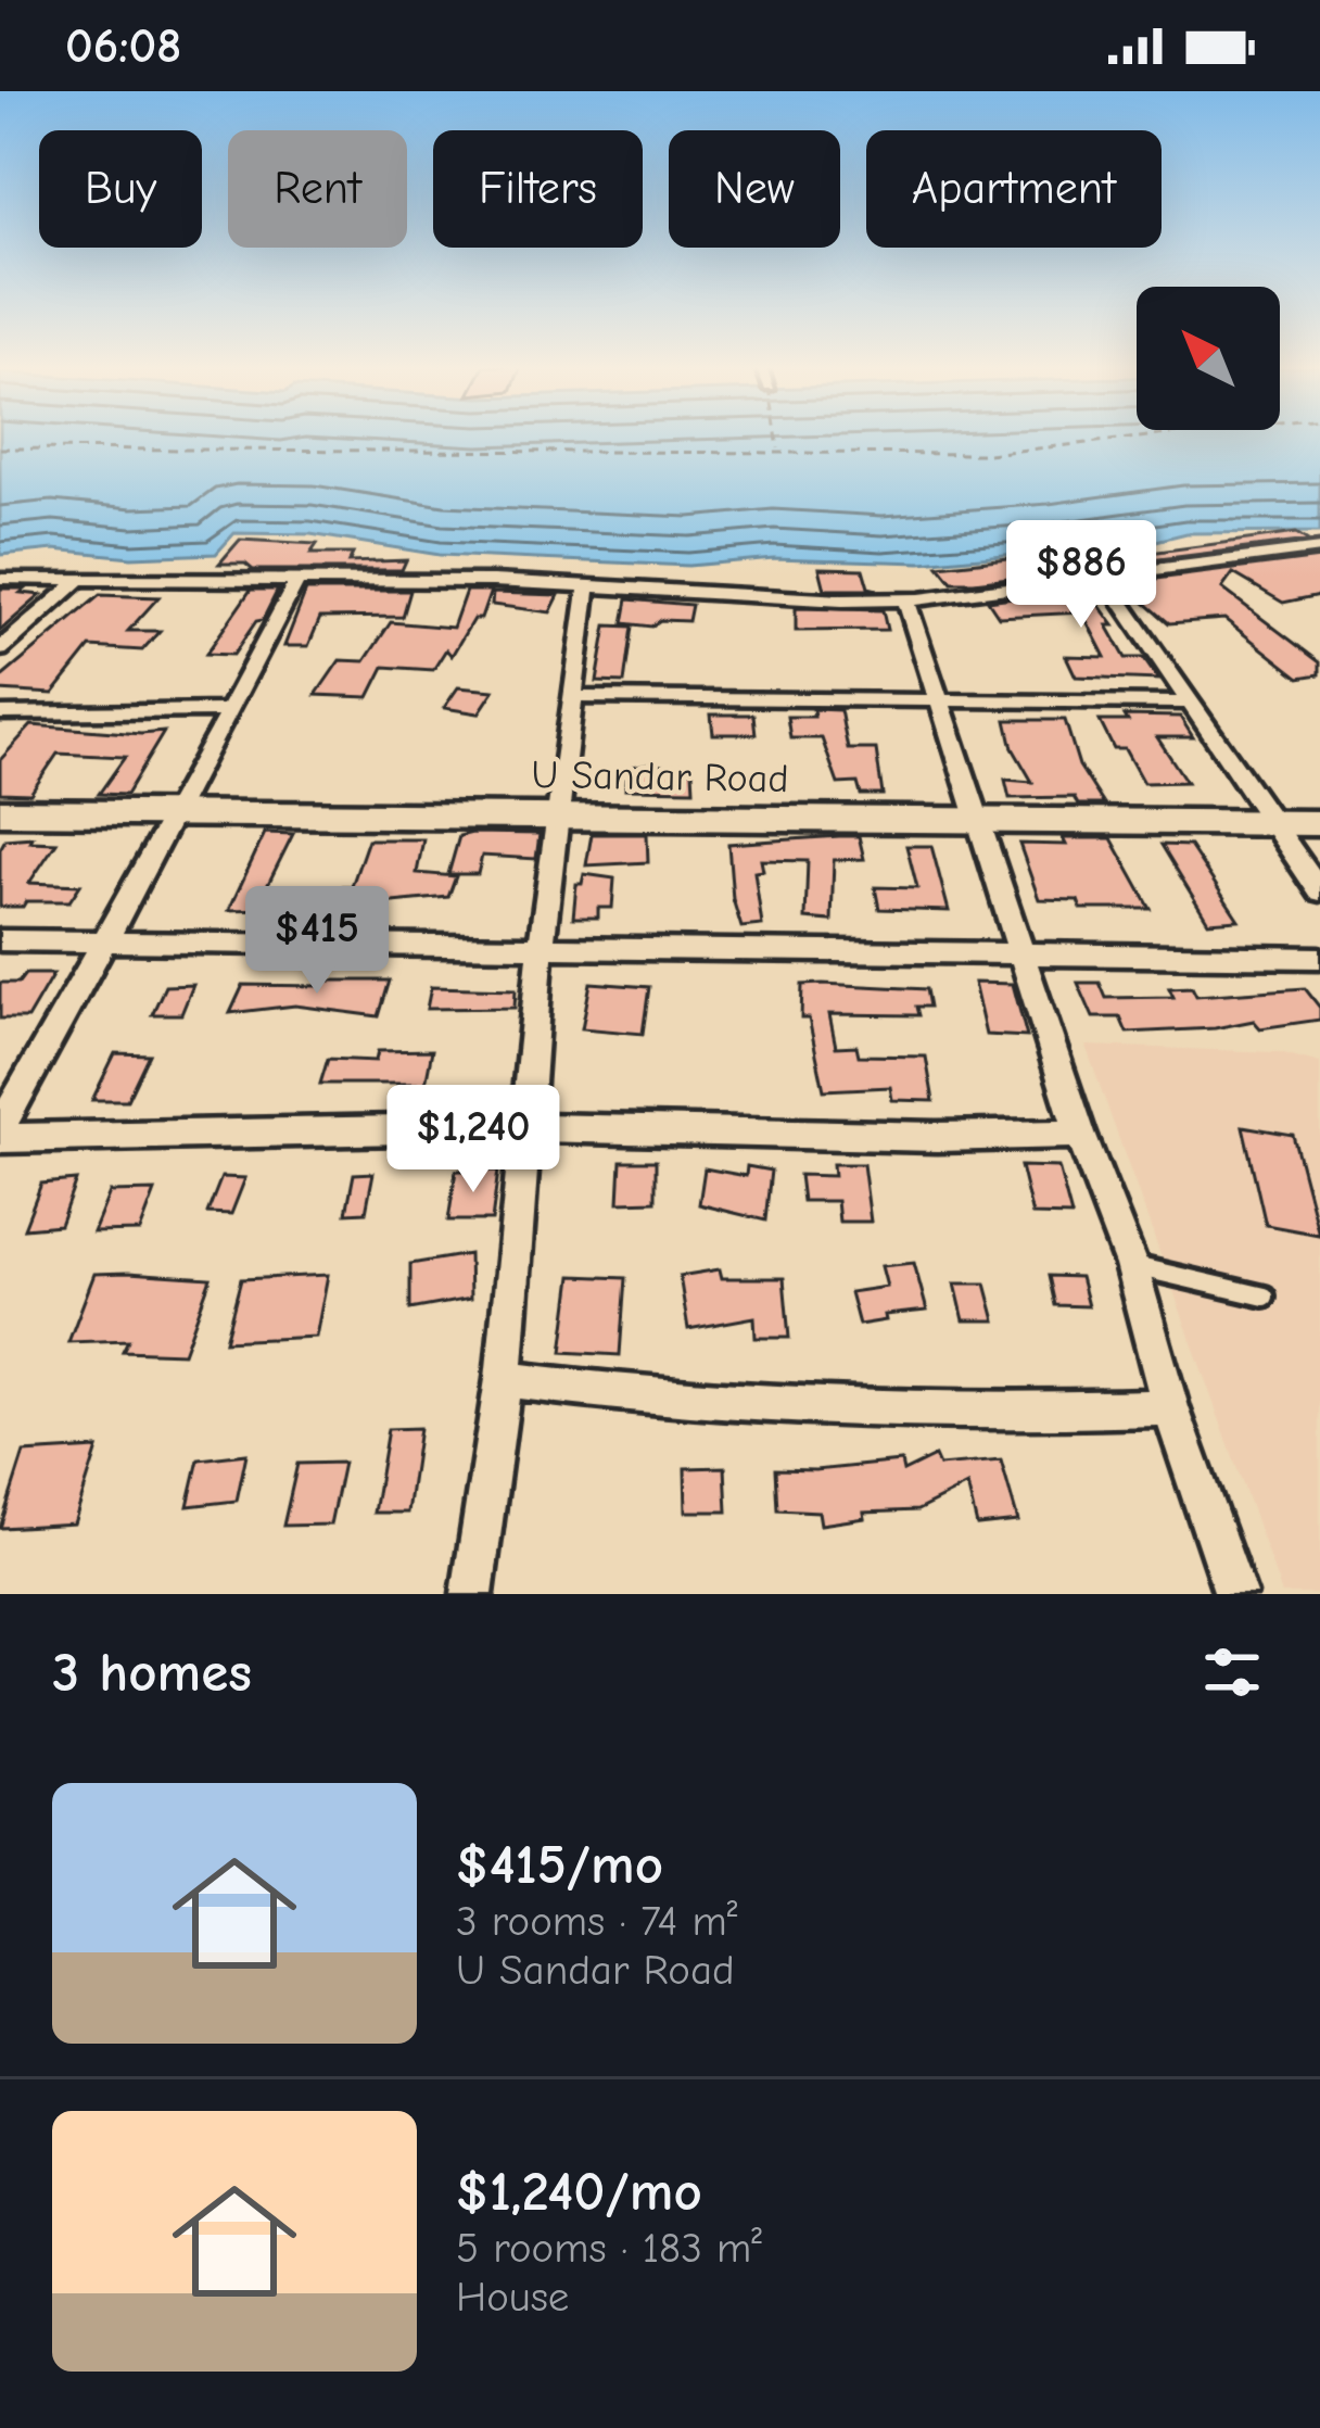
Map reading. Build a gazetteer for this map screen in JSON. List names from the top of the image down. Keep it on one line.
{"streets":{"main road":["U Sandar Road"]},"north":"top left","page":{"status":"06:08","chip":["Buy","Rent","Filters","New","Apartment"],"price":["$886","$415","$1,240"],"heading":"3 homes","list":[{"name":"$415/mo","note":"3 rooms · 74 m² · U Sandar Road"},{"name":"$1,240/mo","note":"5 rooms · 183 m² · House"}]}}
